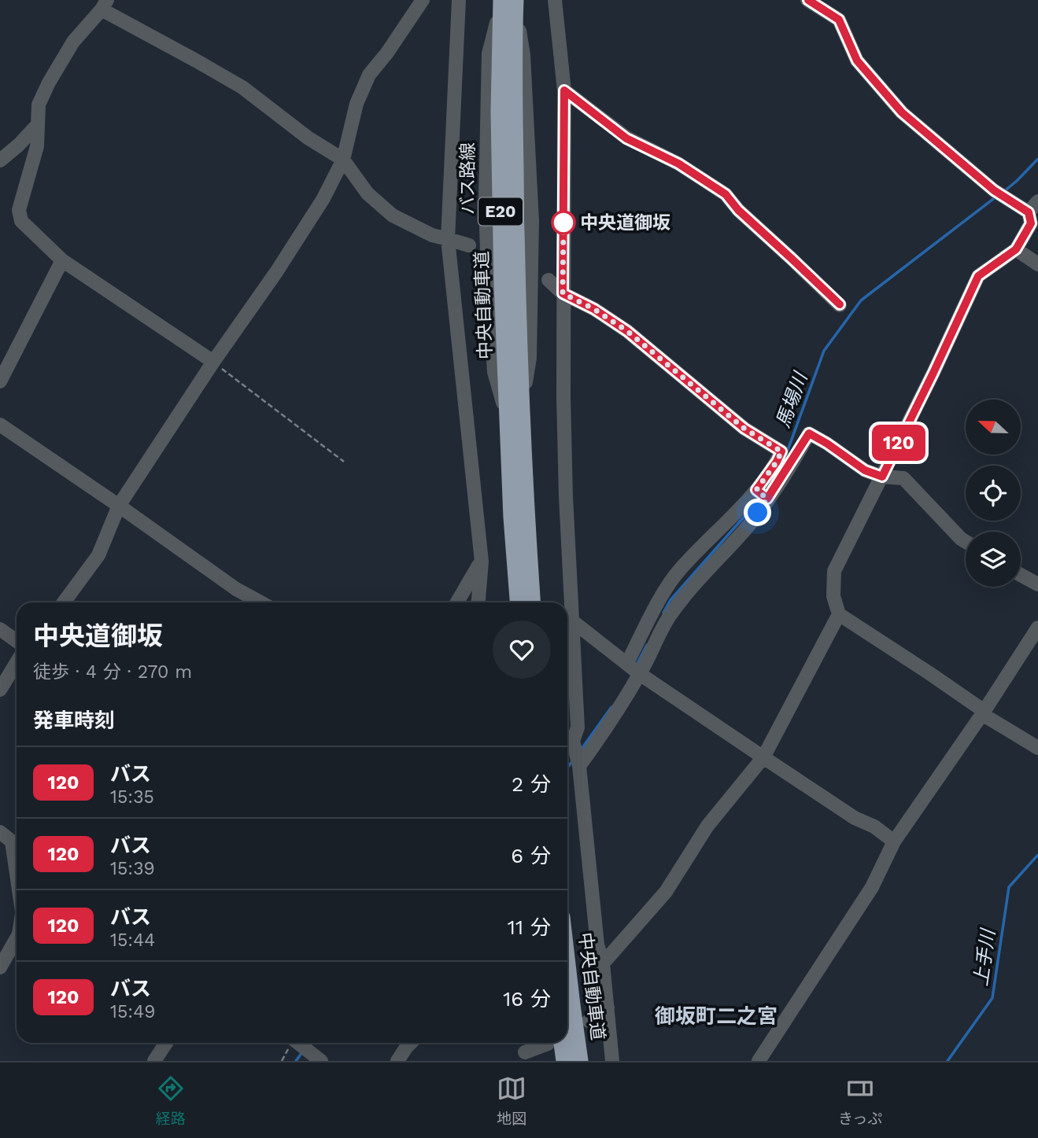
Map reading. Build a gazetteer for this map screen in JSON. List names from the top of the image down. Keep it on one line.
{"streets":{"highway":["E20","中央自動車道"]},"districts":["御坂町二之宮"],"water":["馬場川","上手川"],"places":["中央道御坂"],"lines":["bus line 120"],"north":"left","page":{"on_map":"120","heading":[["中央道御坂","徒歩 · 4 分 · 270 m"],"発車時刻"],"list":[{"mark":"120","name":"バス","note":"15:35","value":"2 分"},{"mark":"120","name":"バス","note":"15:39","value":"6 分"},{"mark":"120","name":"バス","note":"15:44","value":"11 分"},{"mark":"120","name":"バス","note":"15:49","value":"16 分"}],"tabs":["経路","地図","きっぷ"]}}
